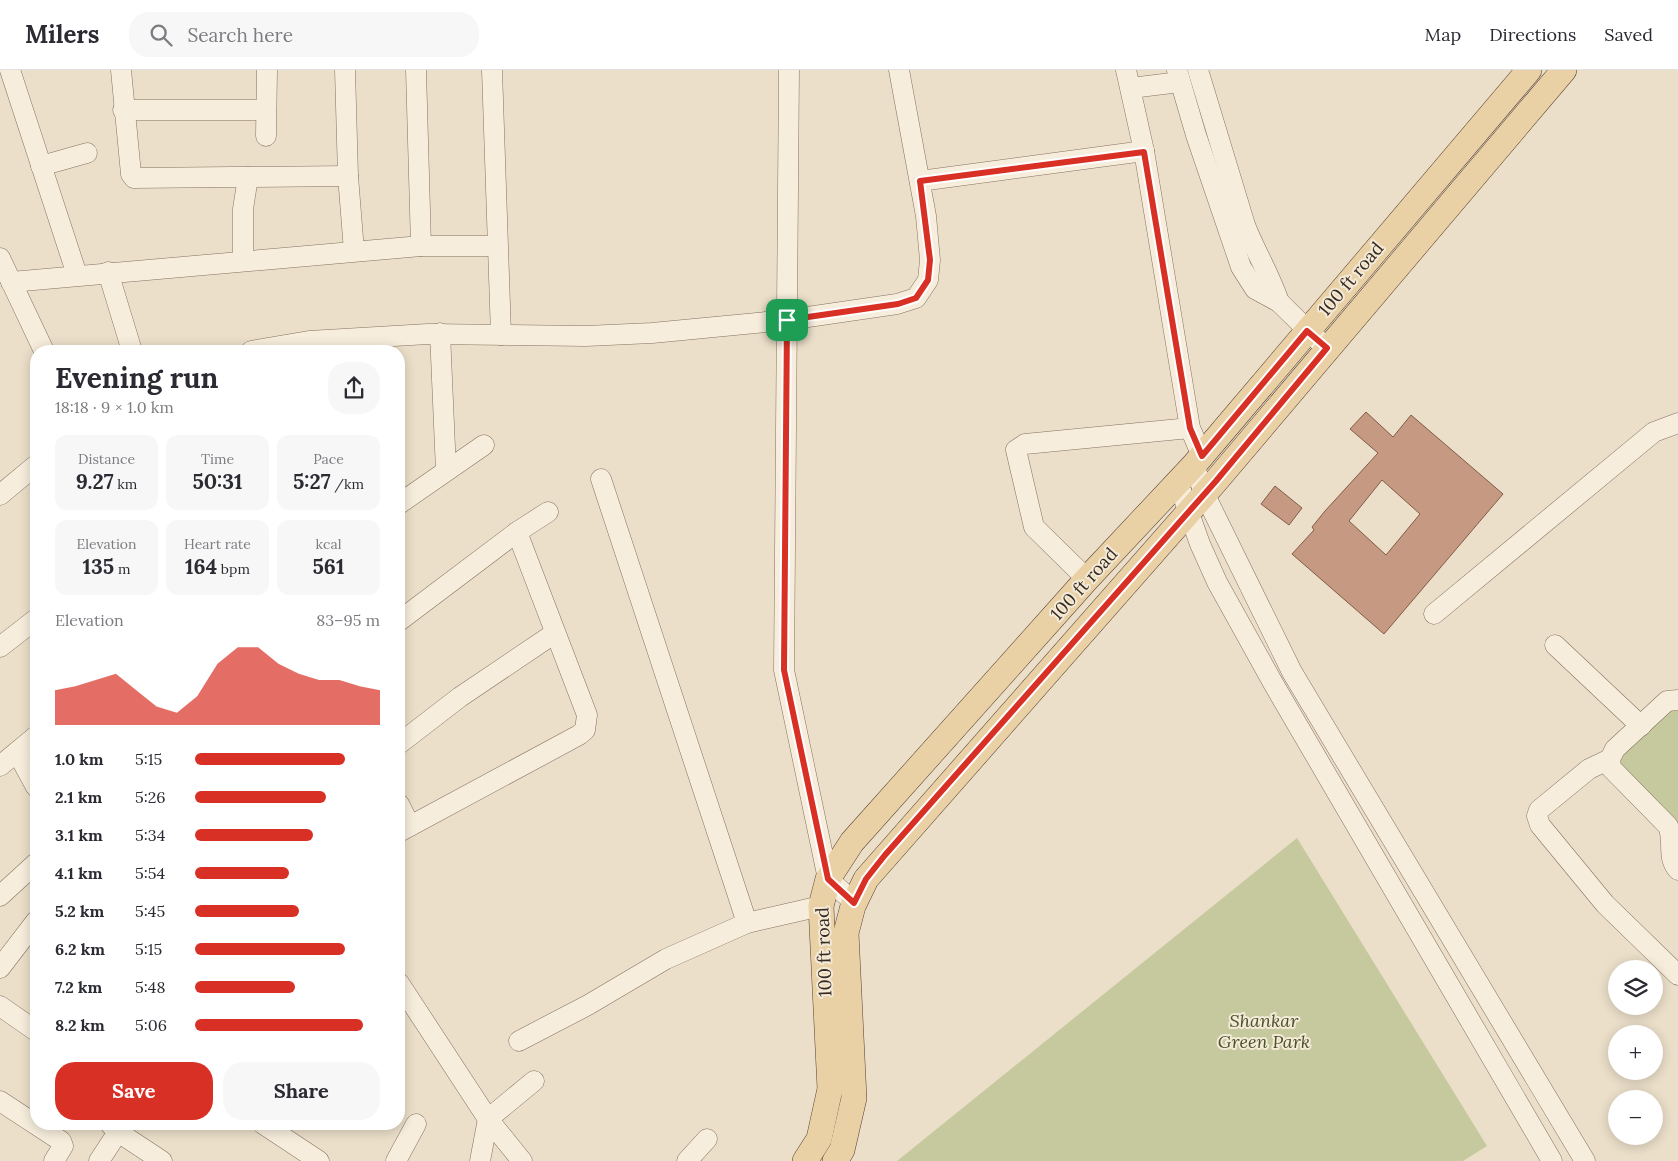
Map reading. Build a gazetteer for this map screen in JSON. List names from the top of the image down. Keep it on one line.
{"streets":{"main road":["100 ft road"]},"parks":["Shankar Green Park"],"page":{"header":"Milers","search":"Search here","nav":["Map","Directions","Saved"],"heading":["Evening run","18:18 · 9 × 1.0 km"],"stats":[["Distance","9.27 km"],["Time","50:31"],["Pace","5:27 /km"],["Elevation","135 m"],["Heart rate","164 bpm"],["kcal","561"]],"chart":["Elevation","83–95 m"],"list":[{"name":"1.0 km","note":"5:15"},{"name":"2.1 km","note":"5:26"},{"name":"3.1 km","note":"5:34"},{"name":"4.1 km","note":"5:54"},{"name":"5.2 km","note":"5:45"},{"name":"6.2 km","note":"5:15"},{"name":"7.2 km","note":"5:48"},{"name":"8.2 km","note":"5:06"}],"map_buttons":["+","−"],"buttons":["Save","Share"]}}
